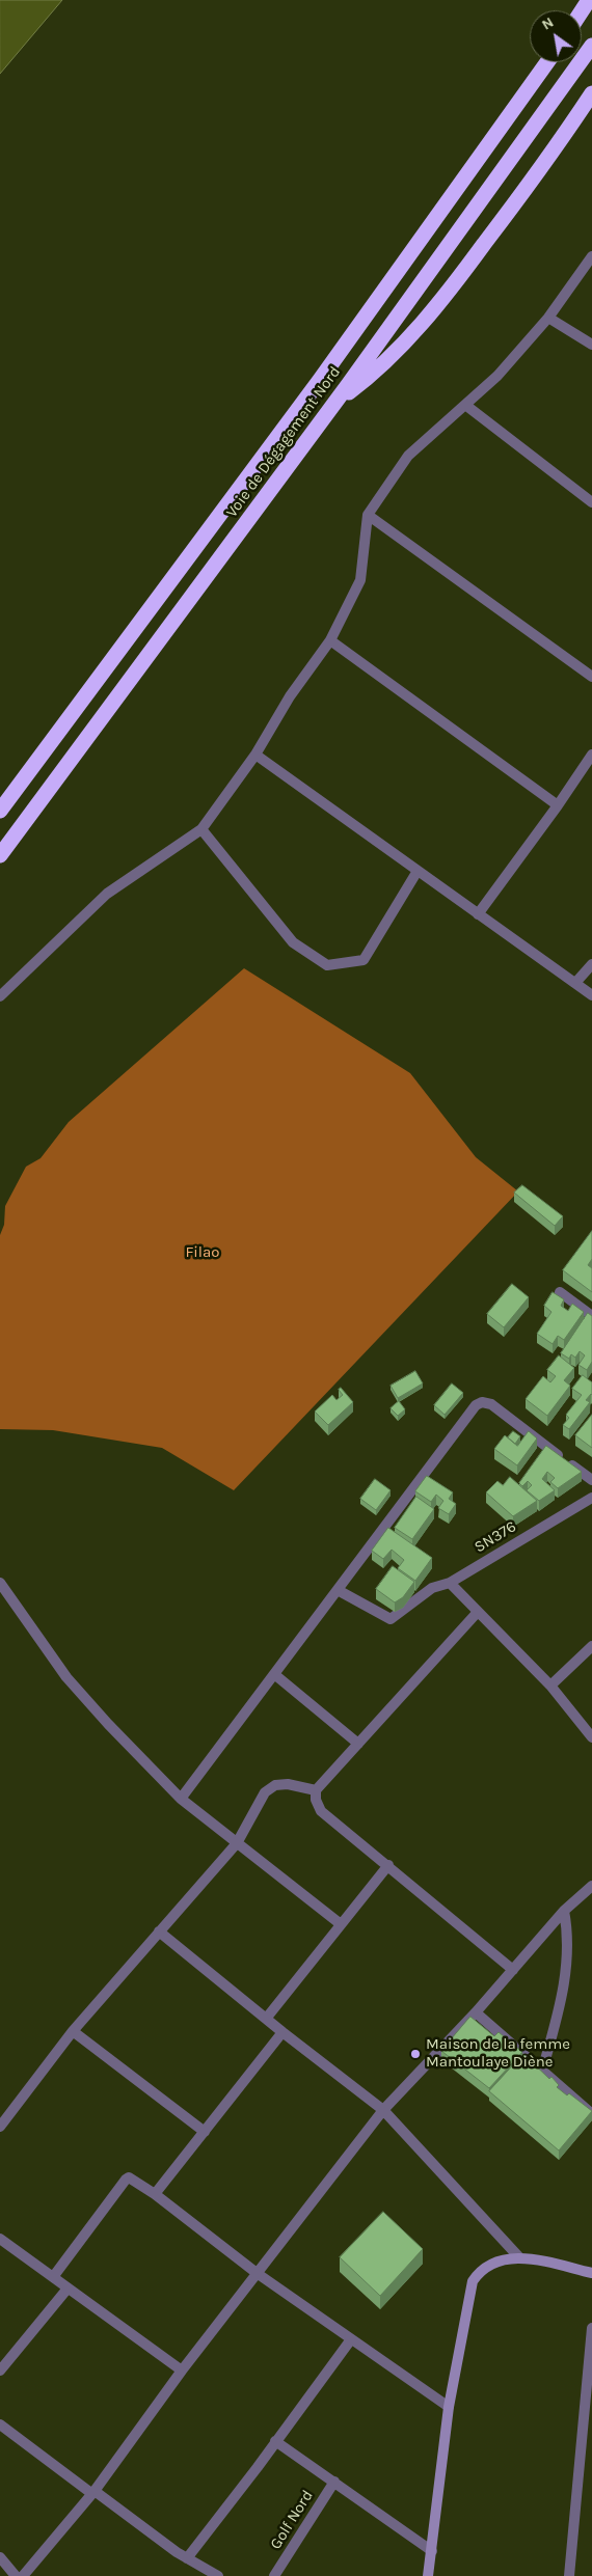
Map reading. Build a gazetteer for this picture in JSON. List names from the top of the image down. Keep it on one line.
{"streets":{"highway":["Voie de Dégagement Nord"],"street":["SN376","Golf Nord"]},"parks":["Filao"],"places":["Maison de la femme Mantoulaye Diène"],"north":"top left"}
